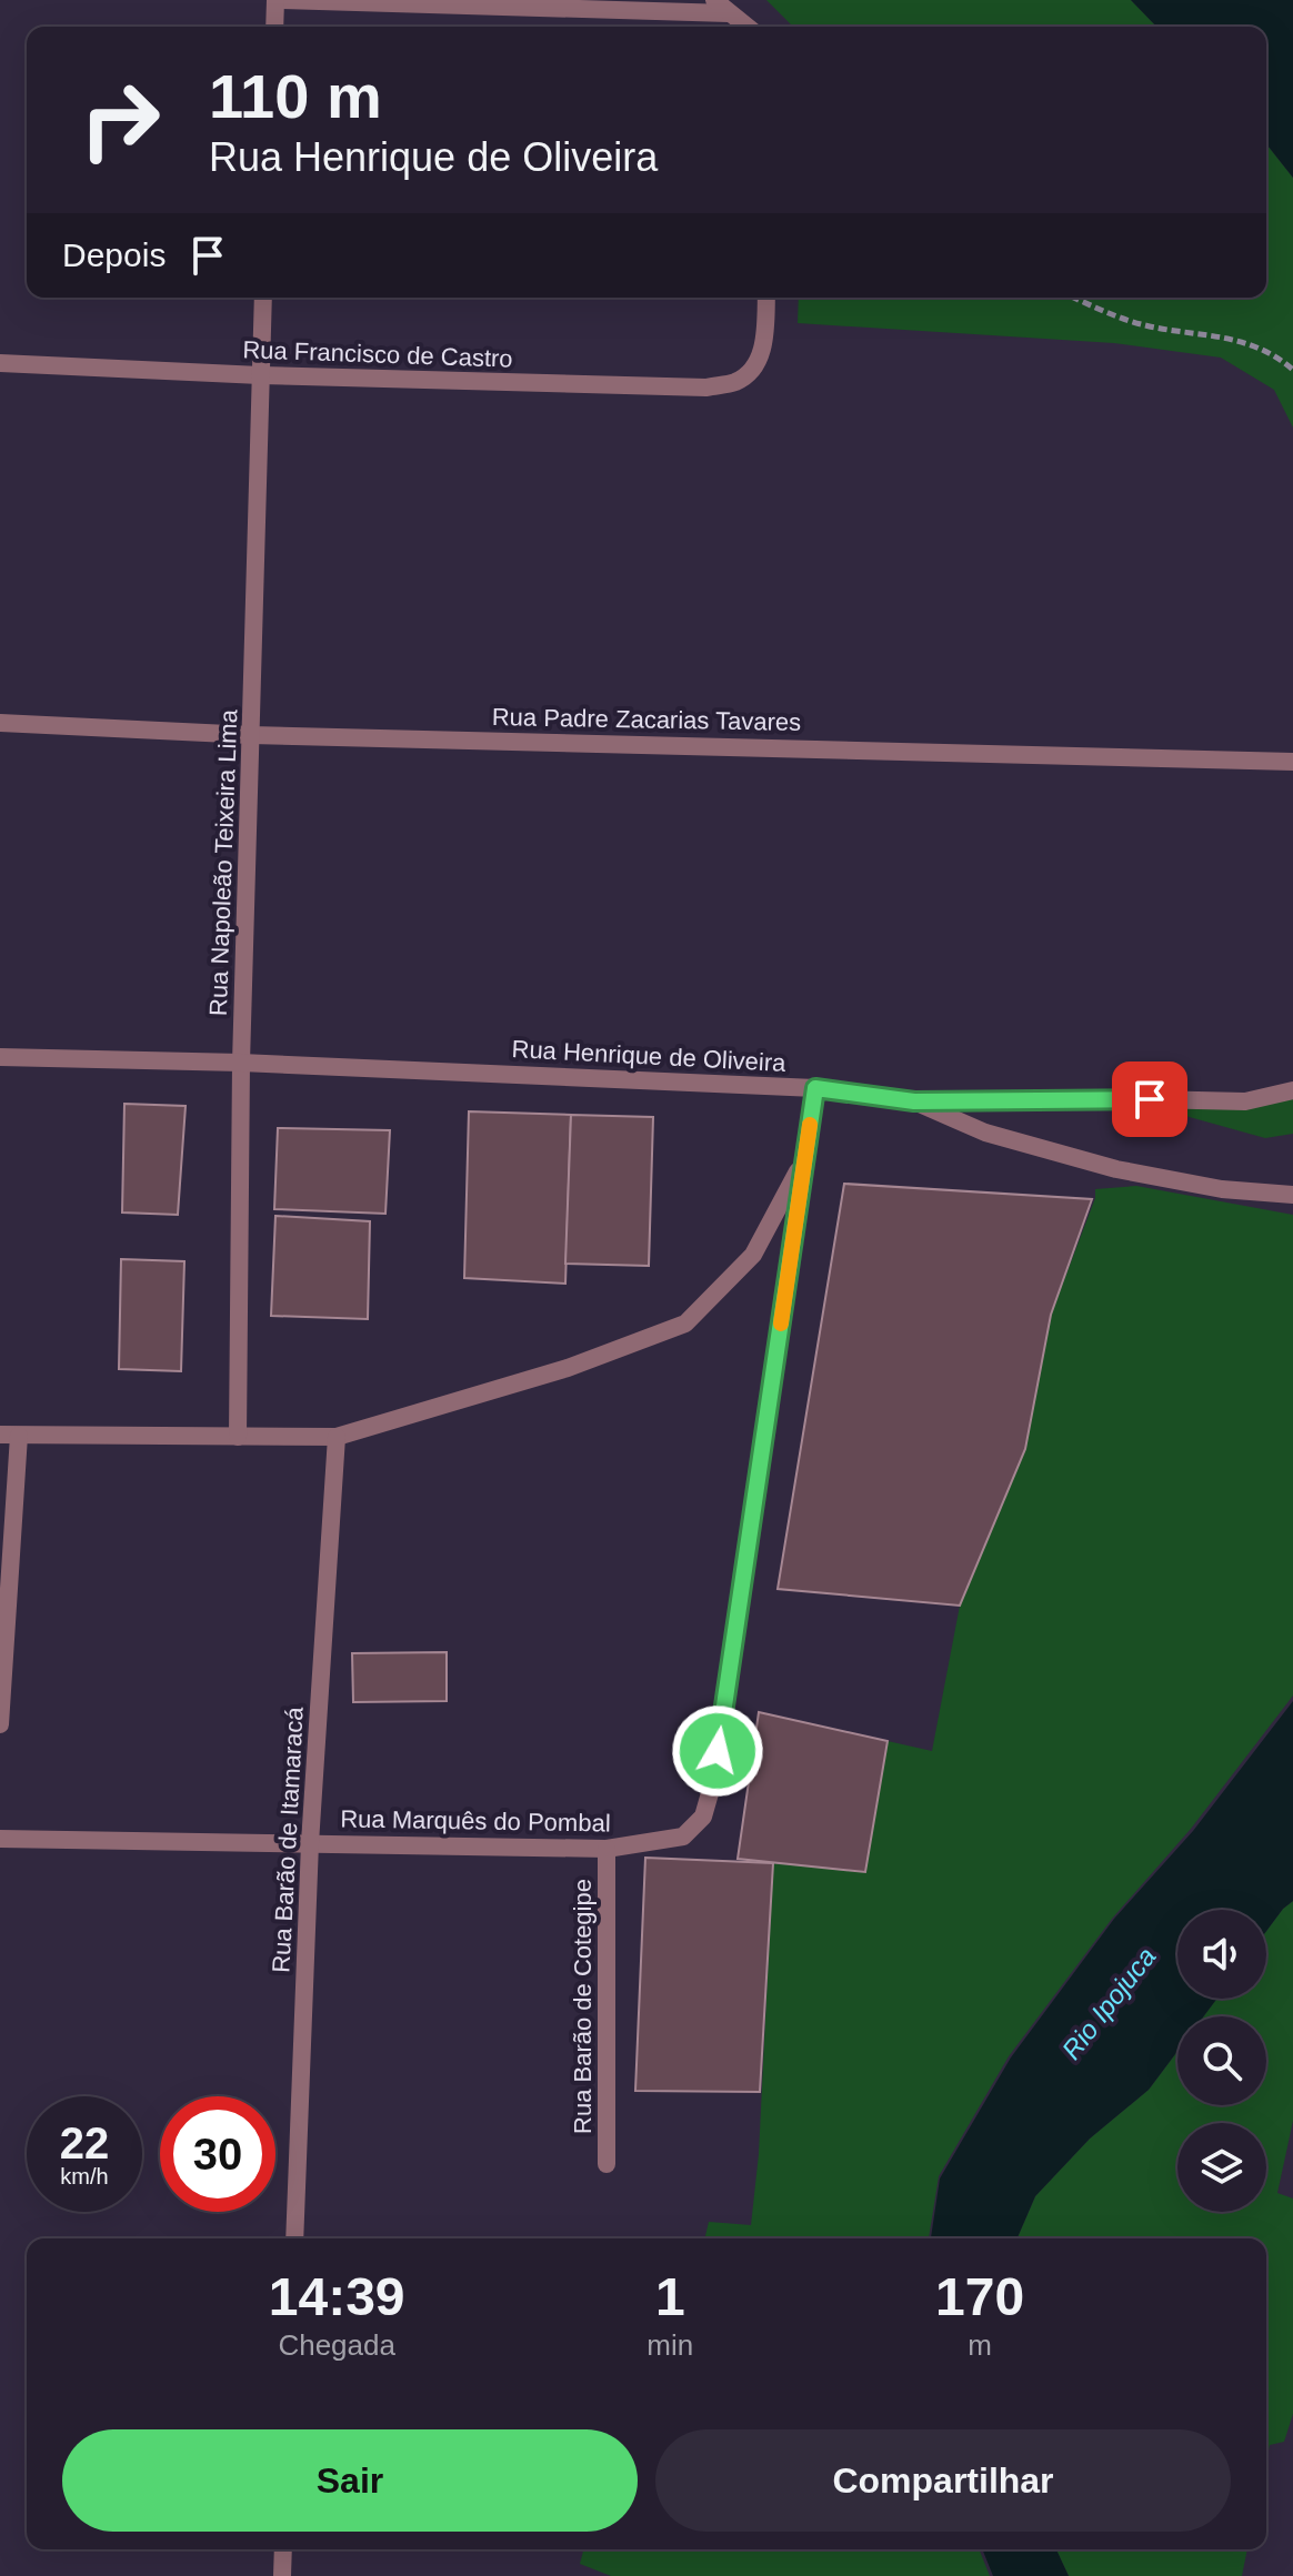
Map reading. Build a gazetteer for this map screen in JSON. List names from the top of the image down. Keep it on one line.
{"streets":{"street":["Rua Francisco de Castro","Rua Padre Zacarias Tavares","Rua Napoleão Teixeira Lima","Rua Henrique de Oliveira","Rua Marquês do Pombal","Rua Barão de Itamaracá","Rua Barão de Cotegipe"]},"crossings":[["Rua Francisco de Castro","Rua Napoleão Teixeira Lima"],["Rua Padre Zacarias Tavares","Rua Napoleão Teixeira Lima"],["Rua Napoleão Teixeira Lima","Rua Henrique de Oliveira"],["Rua Marquês do Pombal","Rua Barão de Itamaracá"],["Rua Marquês do Pombal","Rua Barão de Cotegipe"]],"water":["Rio Ipojuca"],"page":{"turn":["110 m","Rua Henrique de Oliveira"],"then":"Depois","speed":"22 km/h","limit":"30","eta":["14:39","Chegada","1","min","170","m"],"buttons":["Sair","Compartilhar"]}}
